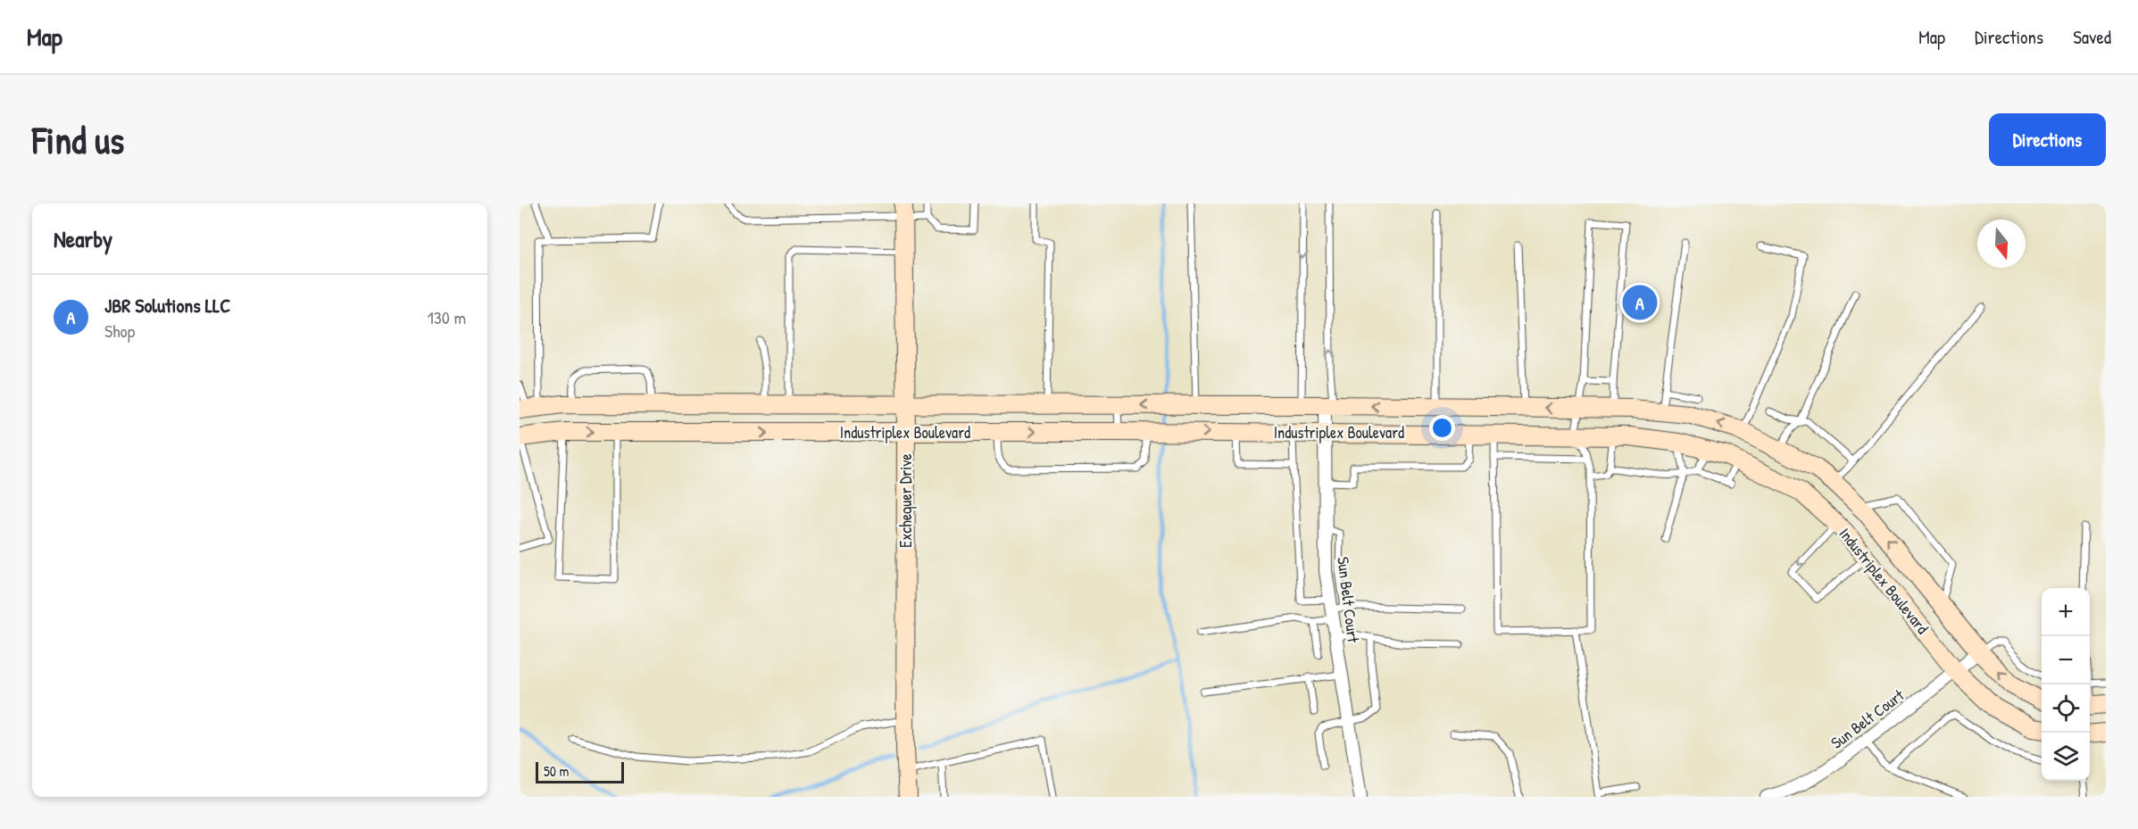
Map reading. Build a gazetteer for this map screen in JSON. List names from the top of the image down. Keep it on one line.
{"streets":{"street":["Industriplex Boulevard","Exchequer Drive","Sun Belt Court"]},"crossings":[["Industriplex Boulevard","Exchequer Drive"],["Industriplex Boulevard","Sun Belt Court"]],"scale_bar":"50 m","north":"bottom","page":{"header":"Map","nav":["Map","Directions","Saved"],"buttons":"Directions","title":"Find us","heading":"Nearby","list":[{"mark":"A","name":"JBR Solutions LLC","note":"Shop","value":"130 m"}],"pins":"A","map_buttons":["+","−"],"scale":"50 m"}}
